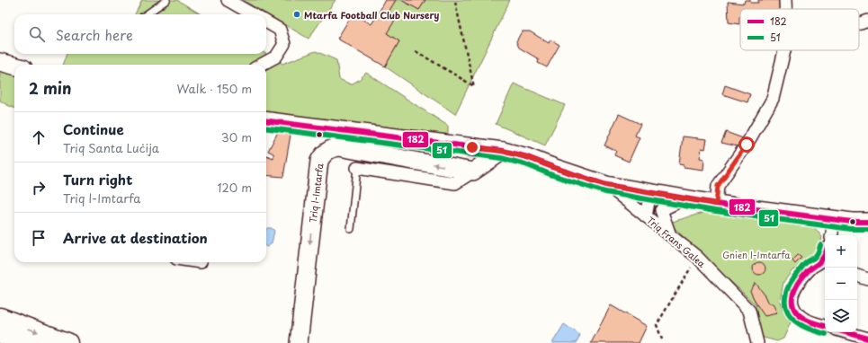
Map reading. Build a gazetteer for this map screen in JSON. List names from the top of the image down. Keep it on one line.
{"streets":{"street":["Triq l-Imtarfa","Triq Frans Galea"]},"parks":["Gnien l-Imtarfa"],"places":["Mtarfa Football Club Nursery"],"lines":["transit line 182","transit line 51"],"legend":["182","51"],"page":{"search":"Search here","heading":["2 min","Walk · 150 m"],"list":[["Continue","Triq Santa Luċija","30 m"],["Turn right","Triq l-Imtarfa","120 m"],"Arrive at destination"],"map_buttons":["+","−"]}}
